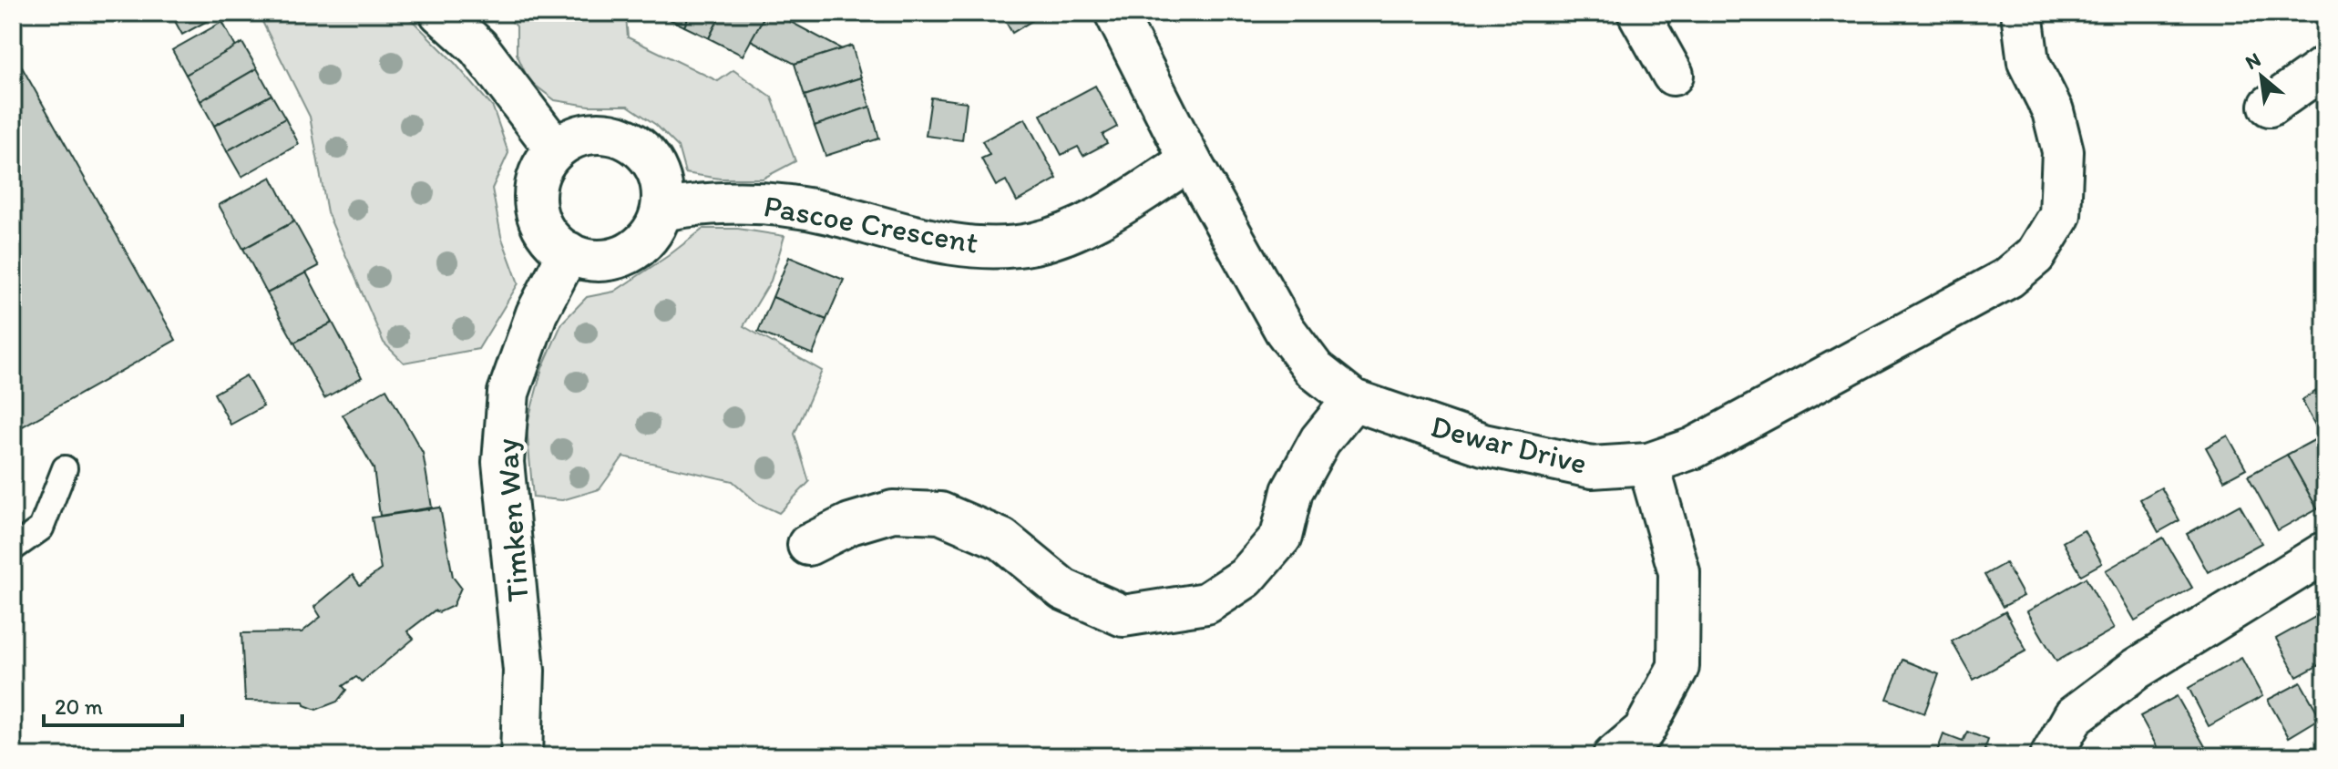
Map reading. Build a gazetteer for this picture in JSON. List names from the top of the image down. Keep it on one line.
{"streets":{"street":["Pascoe Crescent","Dewar Drive","Timken Way"]},"crossings":[["Pascoe Crescent","Dewar Drive"],["Pascoe Crescent","Timken Way"]],"scale_bar":"20 m","north":"top left"}
